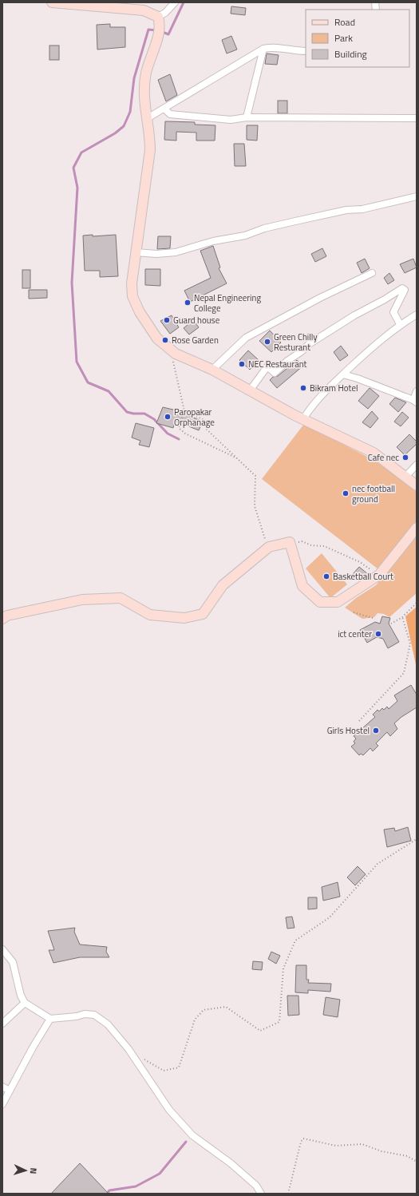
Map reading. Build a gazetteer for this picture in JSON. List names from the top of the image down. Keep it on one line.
{"places":["Nepal Engineering College","Guard house","Rose Garden","Green Chilly Resturant","NEC Restaurant","Bikram Hotel","Paropakar Orphanage","Cafe nec","nec football ground","Basketball Court","ict center","Girls Hostel"],"legend":["Road","Park","Building"],"north":"right"}
